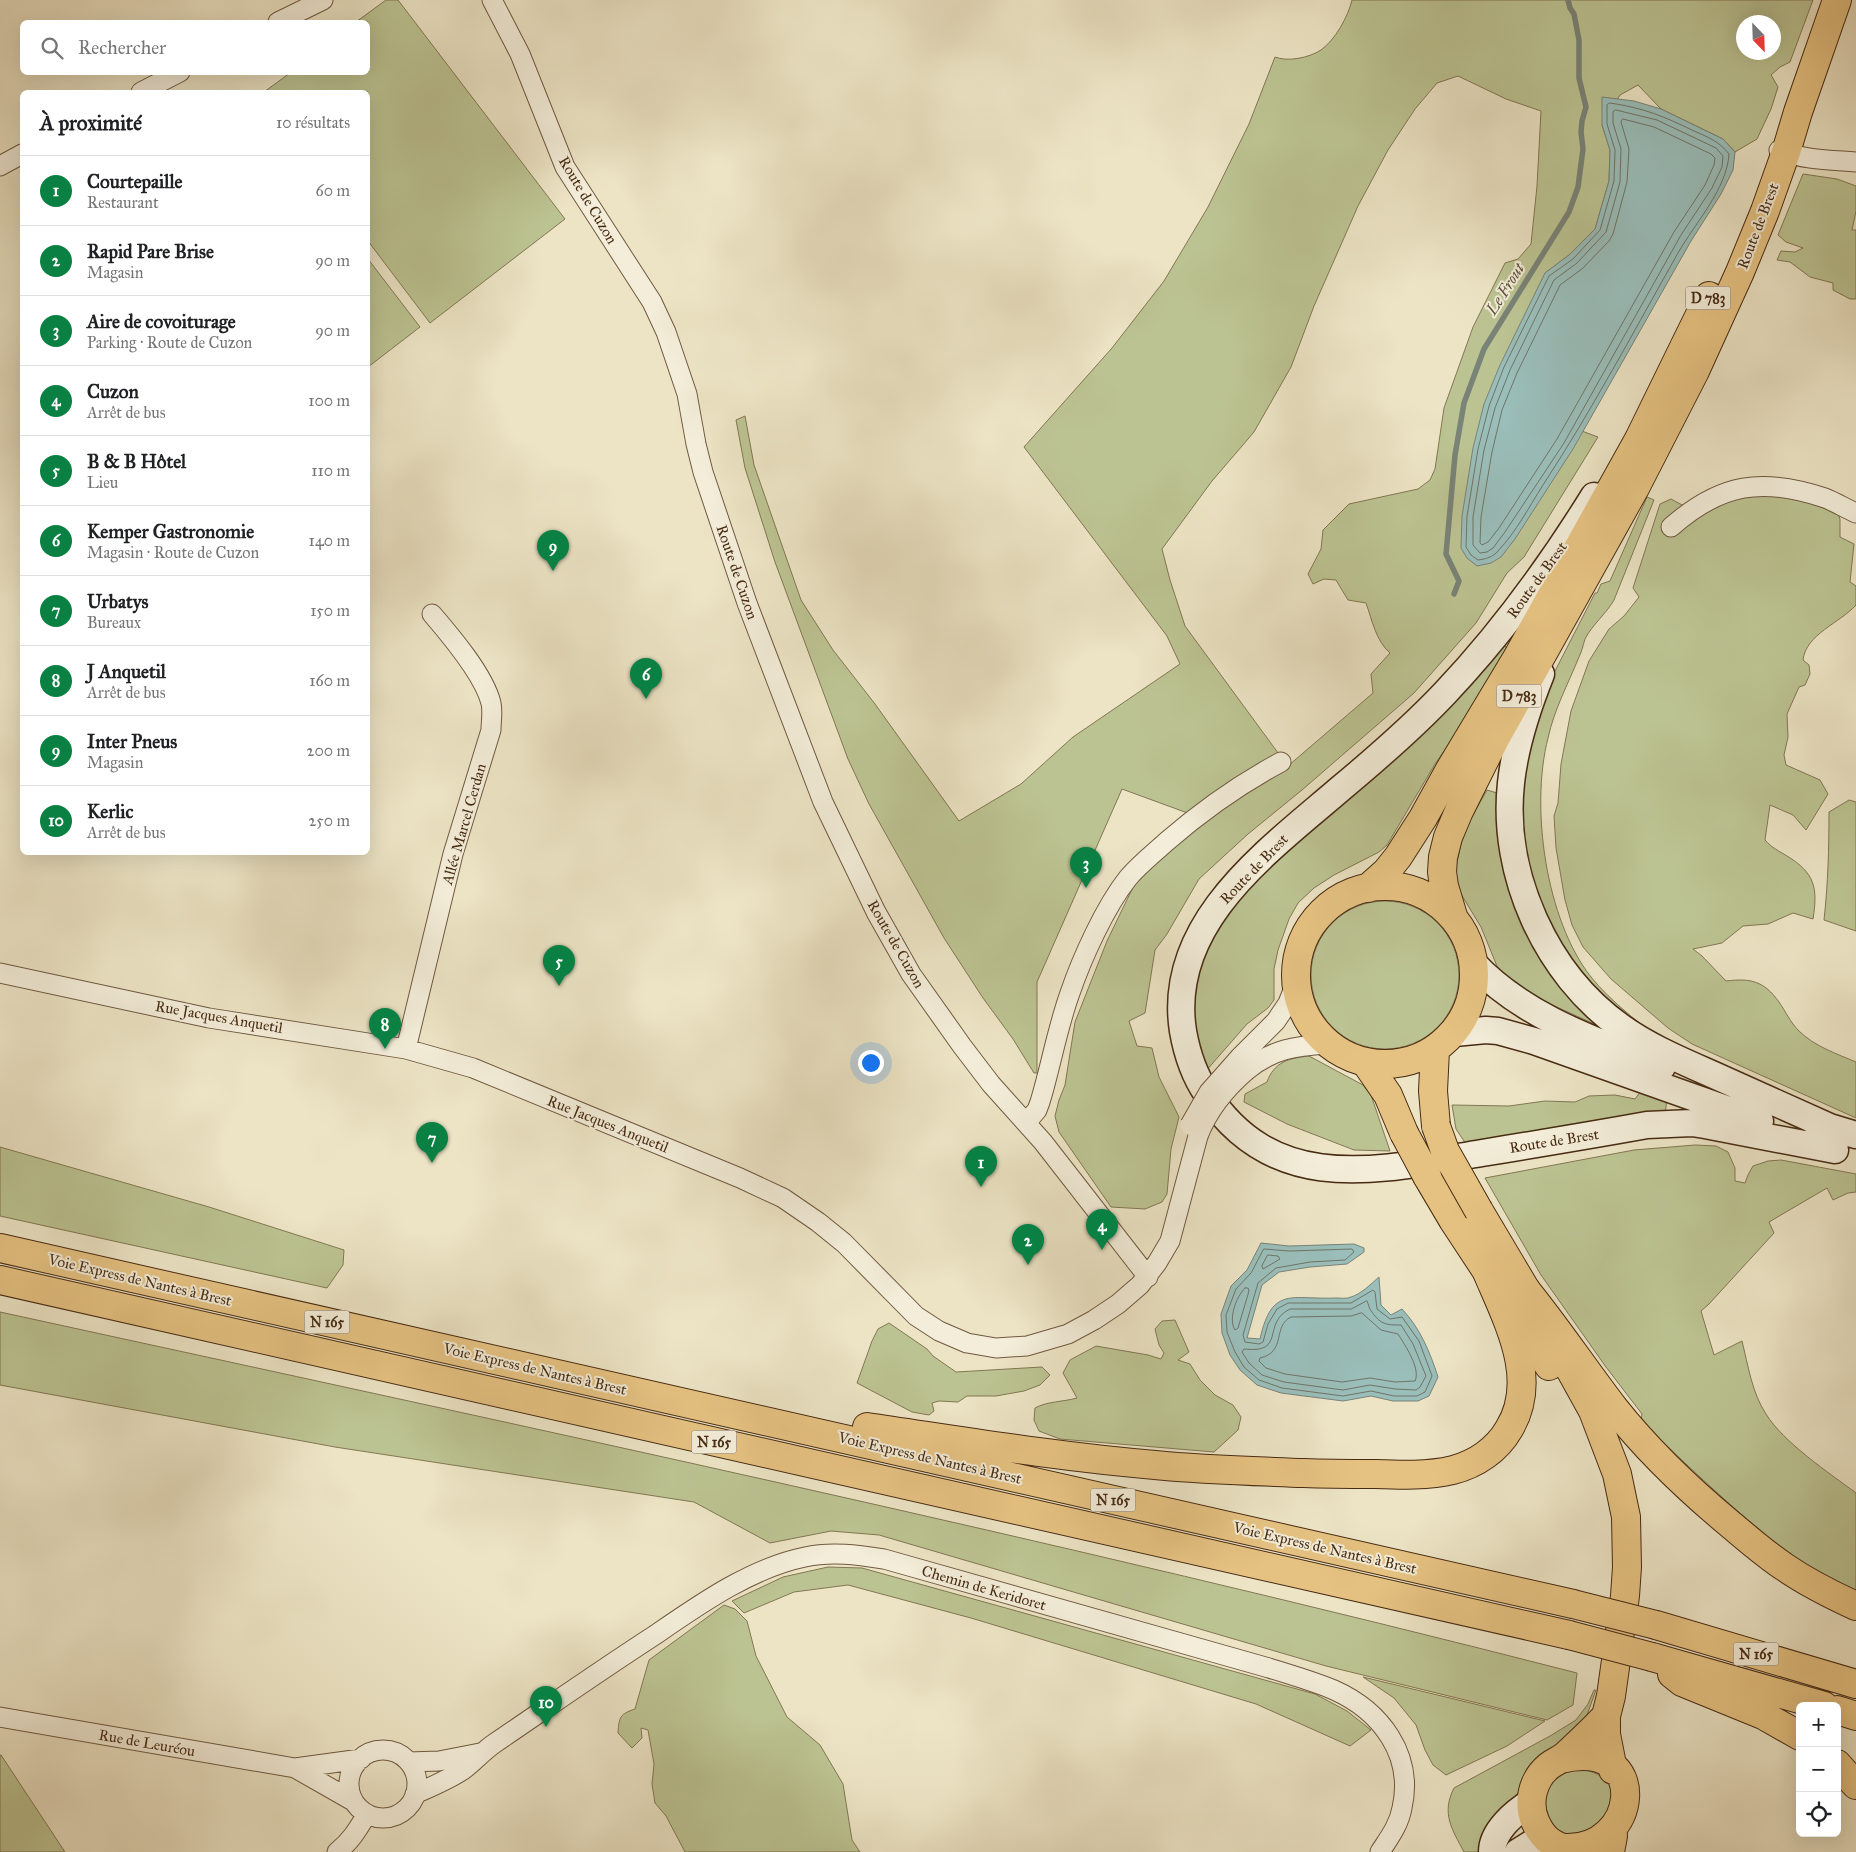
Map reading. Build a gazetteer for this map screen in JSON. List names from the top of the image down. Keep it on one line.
{"streets":{"main road":["Route de Brest","D 783","Voie Express de Nantes à Brest","N 165"],"street":["Route de Cuzon","Allée Marcel Cerdan","Rue Jacques Anquetil","Chemin de Keridoret","Rue de Leuréou"]},"crossings":[["Route de Cuzon","Rue Jacques Anquetil"],["Allée Marcel Cerdan","Rue Jacques Anquetil"],["Chemin de Keridoret","Rue de Leuréou"]],"water":["Le Frout"],"north":"bottom right","page":{"search":"Rechercher","heading":["À proximité","10 résultats"],"list":[{"mark":"1","name":"Courtepaille","note":"Restaurant","value":"60 m"},{"mark":"2","name":"Rapid Pare Brise","note":"Magasin","value":"90 m"},{"mark":"3","name":"Aire de covoiturage","note":"Parking · Route de Cuzon","value":"90 m"},{"mark":"4","name":"Cuzon","note":"Arrêt de bus","value":"100 m"},{"mark":"5","name":"B & B Hôtel","note":"Lieu","value":"110 m"},{"mark":"6","name":"Kemper Gastronomie","note":"Magasin · Route de Cuzon","value":"140 m"},{"mark":"7","name":"Urbatys","note":"Bureaux","value":"150 m"},{"mark":"8","name":"J Anquetil","note":"Arrêt de bus","value":"160 m"},{"mark":"9","name":"Inter Pneus","note":"Magasin","value":"200 m"},{"mark":"10","name":"Kerlic","note":"Arrêt de bus","value":"250 m"}],"pins":["9","6","3","5","8","7","1","4","2","10"],"map_buttons":["+","−"]}}
